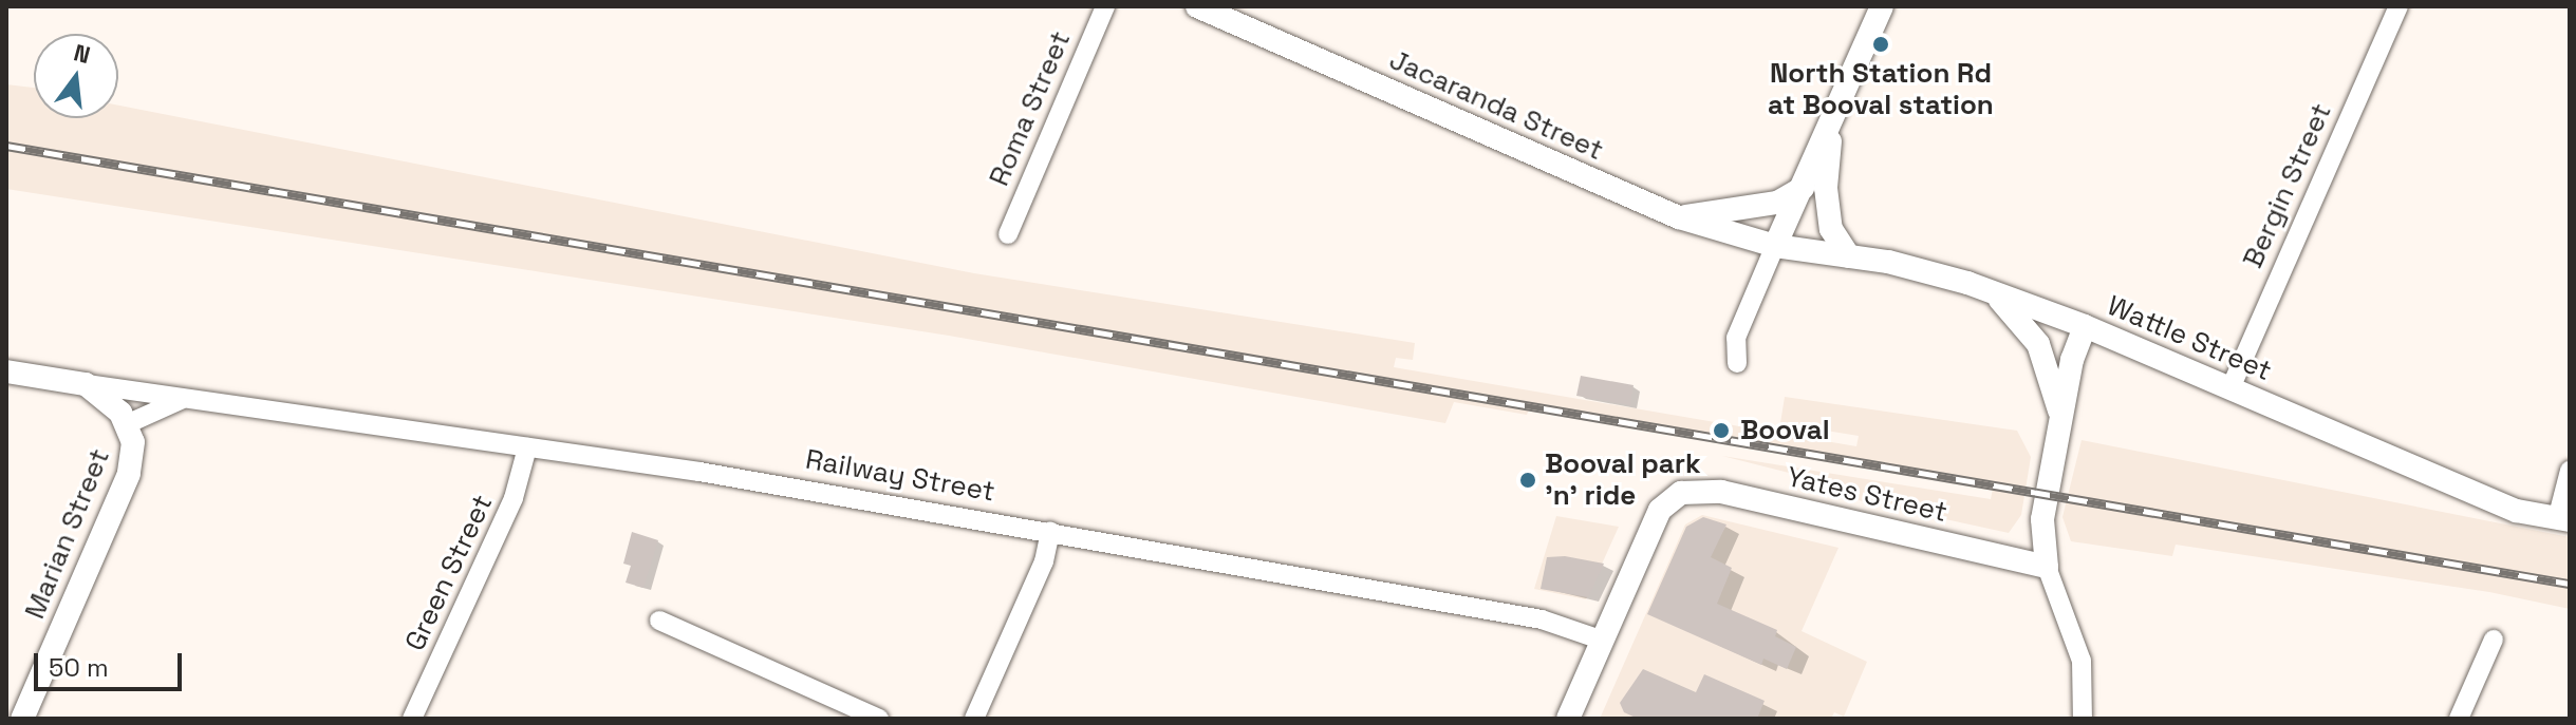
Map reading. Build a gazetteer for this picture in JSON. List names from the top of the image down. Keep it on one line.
{"streets":{"street":["Jacaranda Street","Roma Street","Bergin Street","Wattle Street","Railway Street","Yates Street","Marian Street","Green Street"]},"crossings":[["Jacaranda Street","Wattle Street"],["Bergin Street","Wattle Street"],["Railway Street","Yates Street"],["Railway Street","Marian Street"],["Railway Street","Green Street"]],"places":["North Station Rd at Booval station","Booval","Booval park 'n' ride"],"scale_bar":"50 m","north":"top"}
